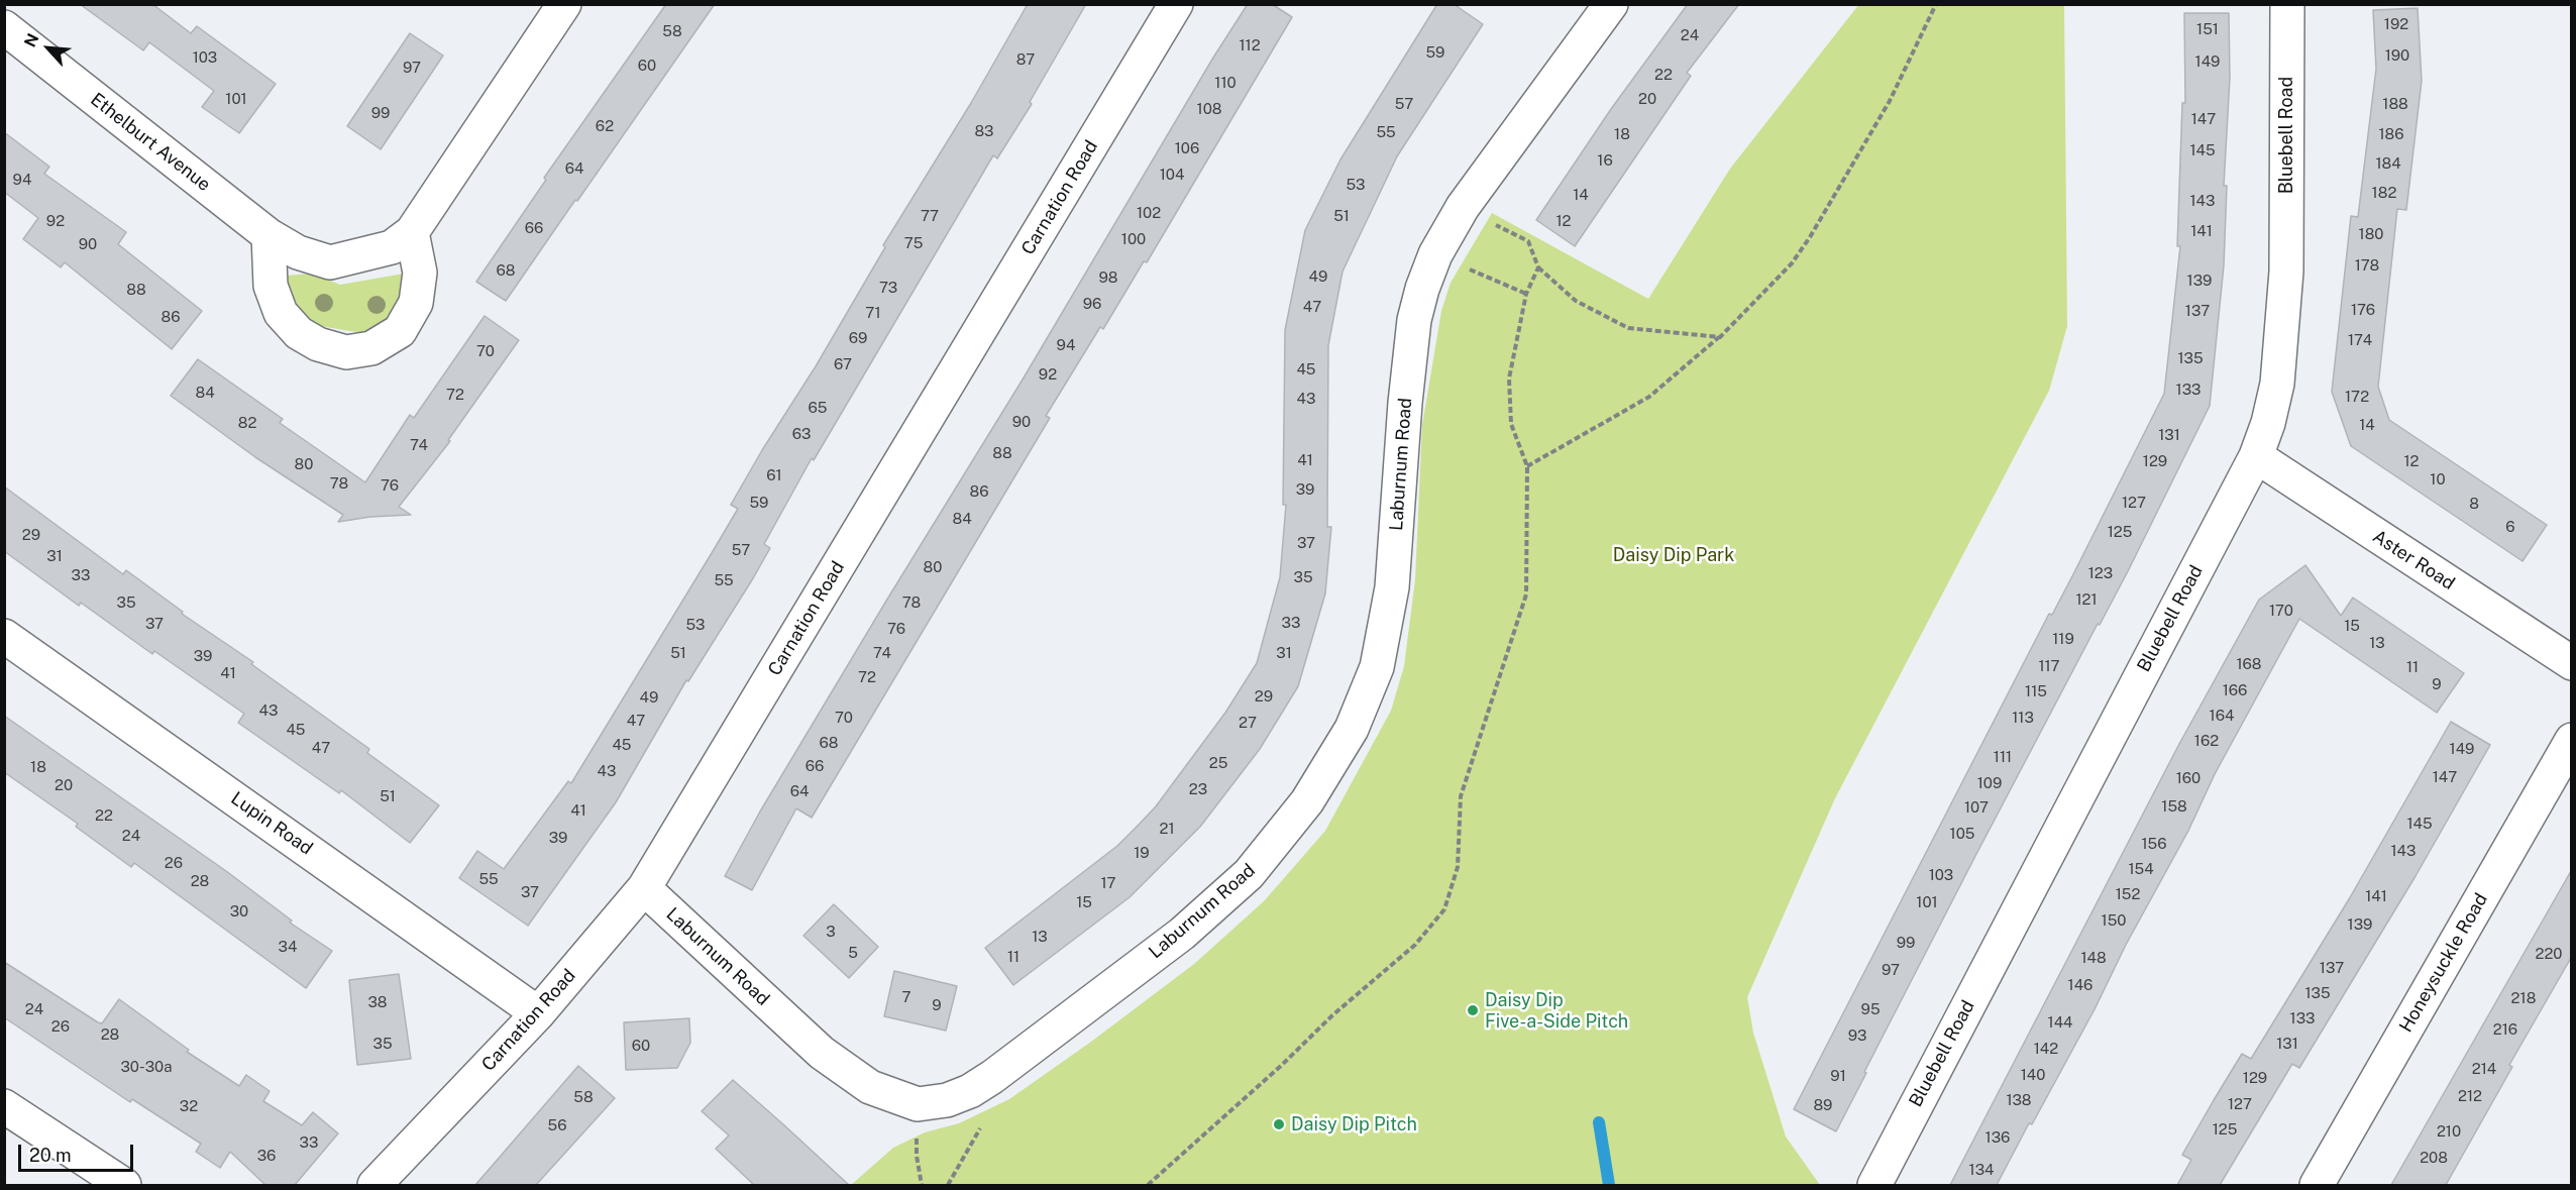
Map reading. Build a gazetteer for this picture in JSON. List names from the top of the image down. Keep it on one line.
{"streets":{"street":["Bluebell Road","Ethelburt Avenue","Carnation Road","Laburnum Road","Aster Road","Lupin Road","Honeysuckle Road"]},"crossings":[["Bluebell Road","Aster Road"],["Carnation Road","Laburnum Road"],["Carnation Road","Lupin Road"]],"parks":["Daisy Dip Park"],"places":["Daisy Dip Five-a-Side Pitch","Daisy Dip Pitch"],"house_numbers":["192","151","58","24","112","59","190","103","87","149","60","97","22","110","101","20","57","188","108","99","147","62","83","55","18","186","106","145","16","184","64","104","94","53","182","14","143","102","77","51","92","12","66","141","180","100","75","90","178","68","49","98","139","73","88","96","47","176","137","71","86","69","174","94","70","135","67","45","92","133","84","72","172","43","65","90","82","14","63","131","74","88","41","129","12","80","61","10","78","76","39","86","59","127","8","84","6","125","29","37","57","31","80","123","33","35","55","121","35","78","170","33","37","53","15","76","119","13","51","74","31","39","168","117","11","41","72","9","166","115","29","49","43","164","70","113","47","27","45","162","68","45","47","149","111","25","66","18","43","147","160","109","20","23","64","51","158","107","41","22","145","21","105","24","39","156","143","19","26","154","103","55","28","17","37","152","141","15","101","30","150","139","3","13","99","34","5","220","11","148","137","97","146","135","7","218","38","9","24","95","133","144","26","216","28","93","35","131","60","142","30-30a","214","140","91","129","212","58","138","127","89","32","56","125","210","136","33","36","208","134"],"scale_bar":"20 m","north":"top left"}
